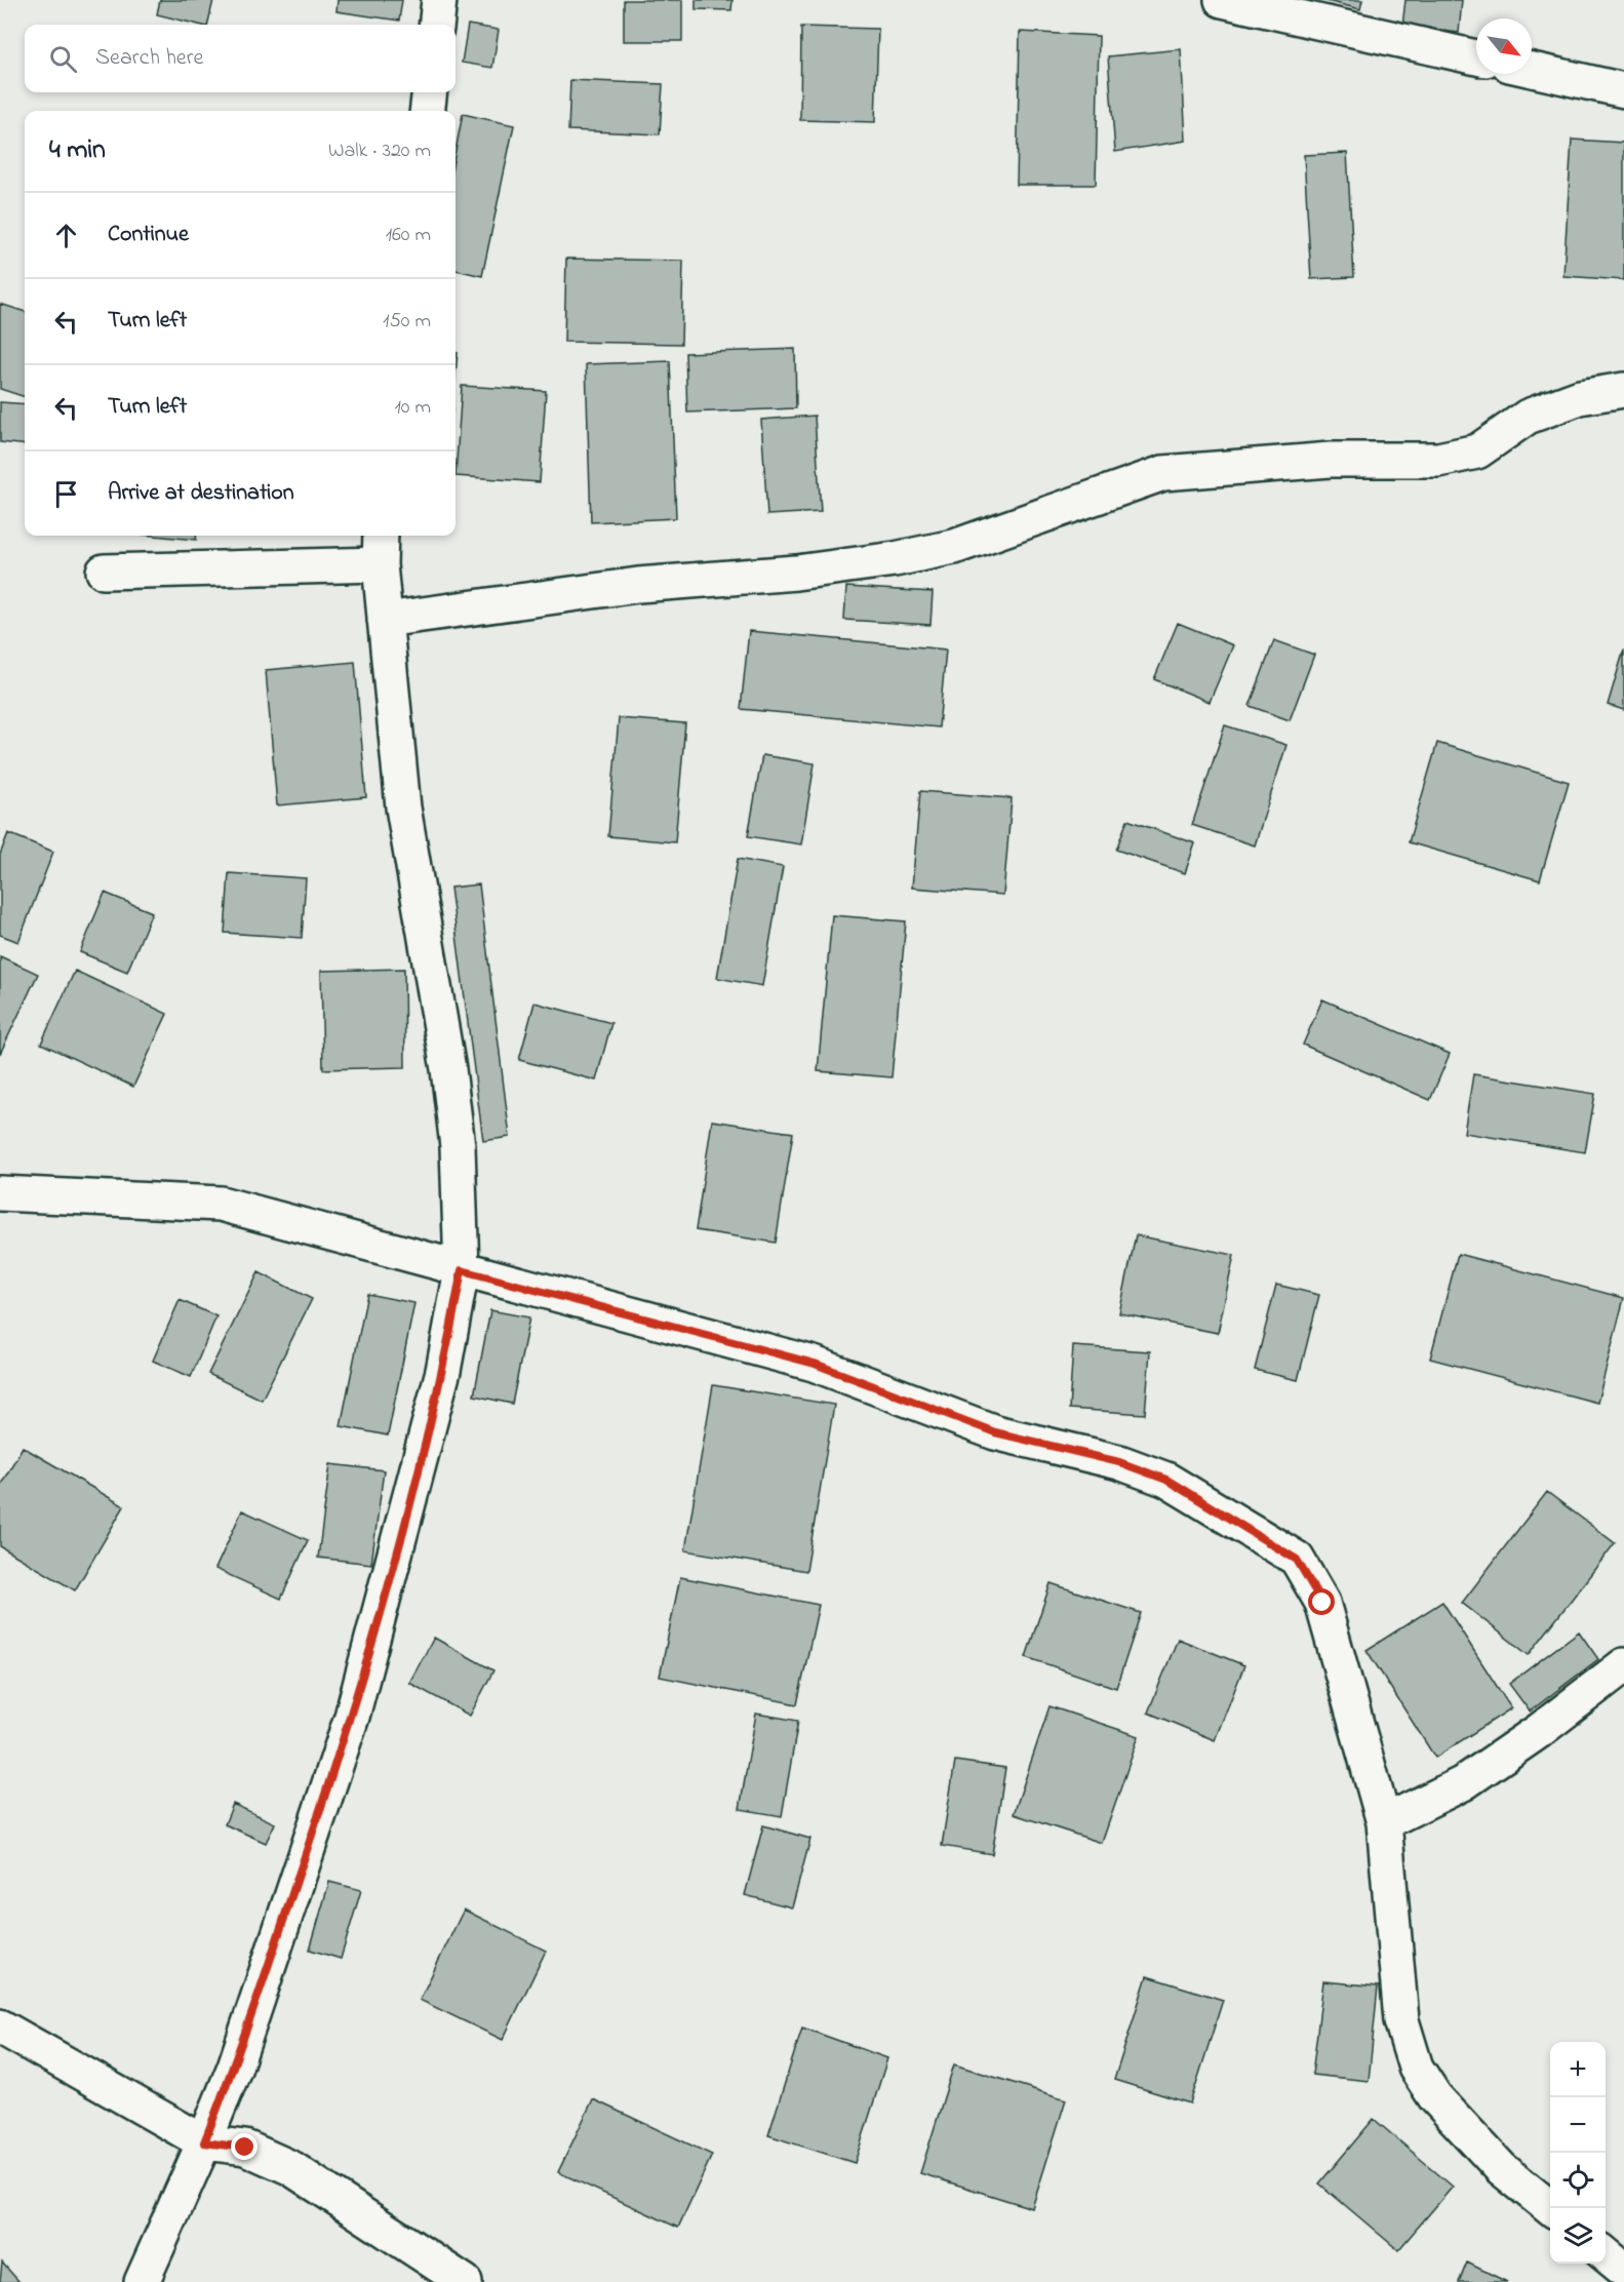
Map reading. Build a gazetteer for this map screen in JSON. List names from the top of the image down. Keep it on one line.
{"north":"bottom right","page":{"search":"Search here","heading":["4 min","Walk · 320 m"],"list":[["Continue","160 m"],["Turn left","150 m"],["Turn left","10 m"],"Arrive at destination"],"map_buttons":["+","−"]}}
